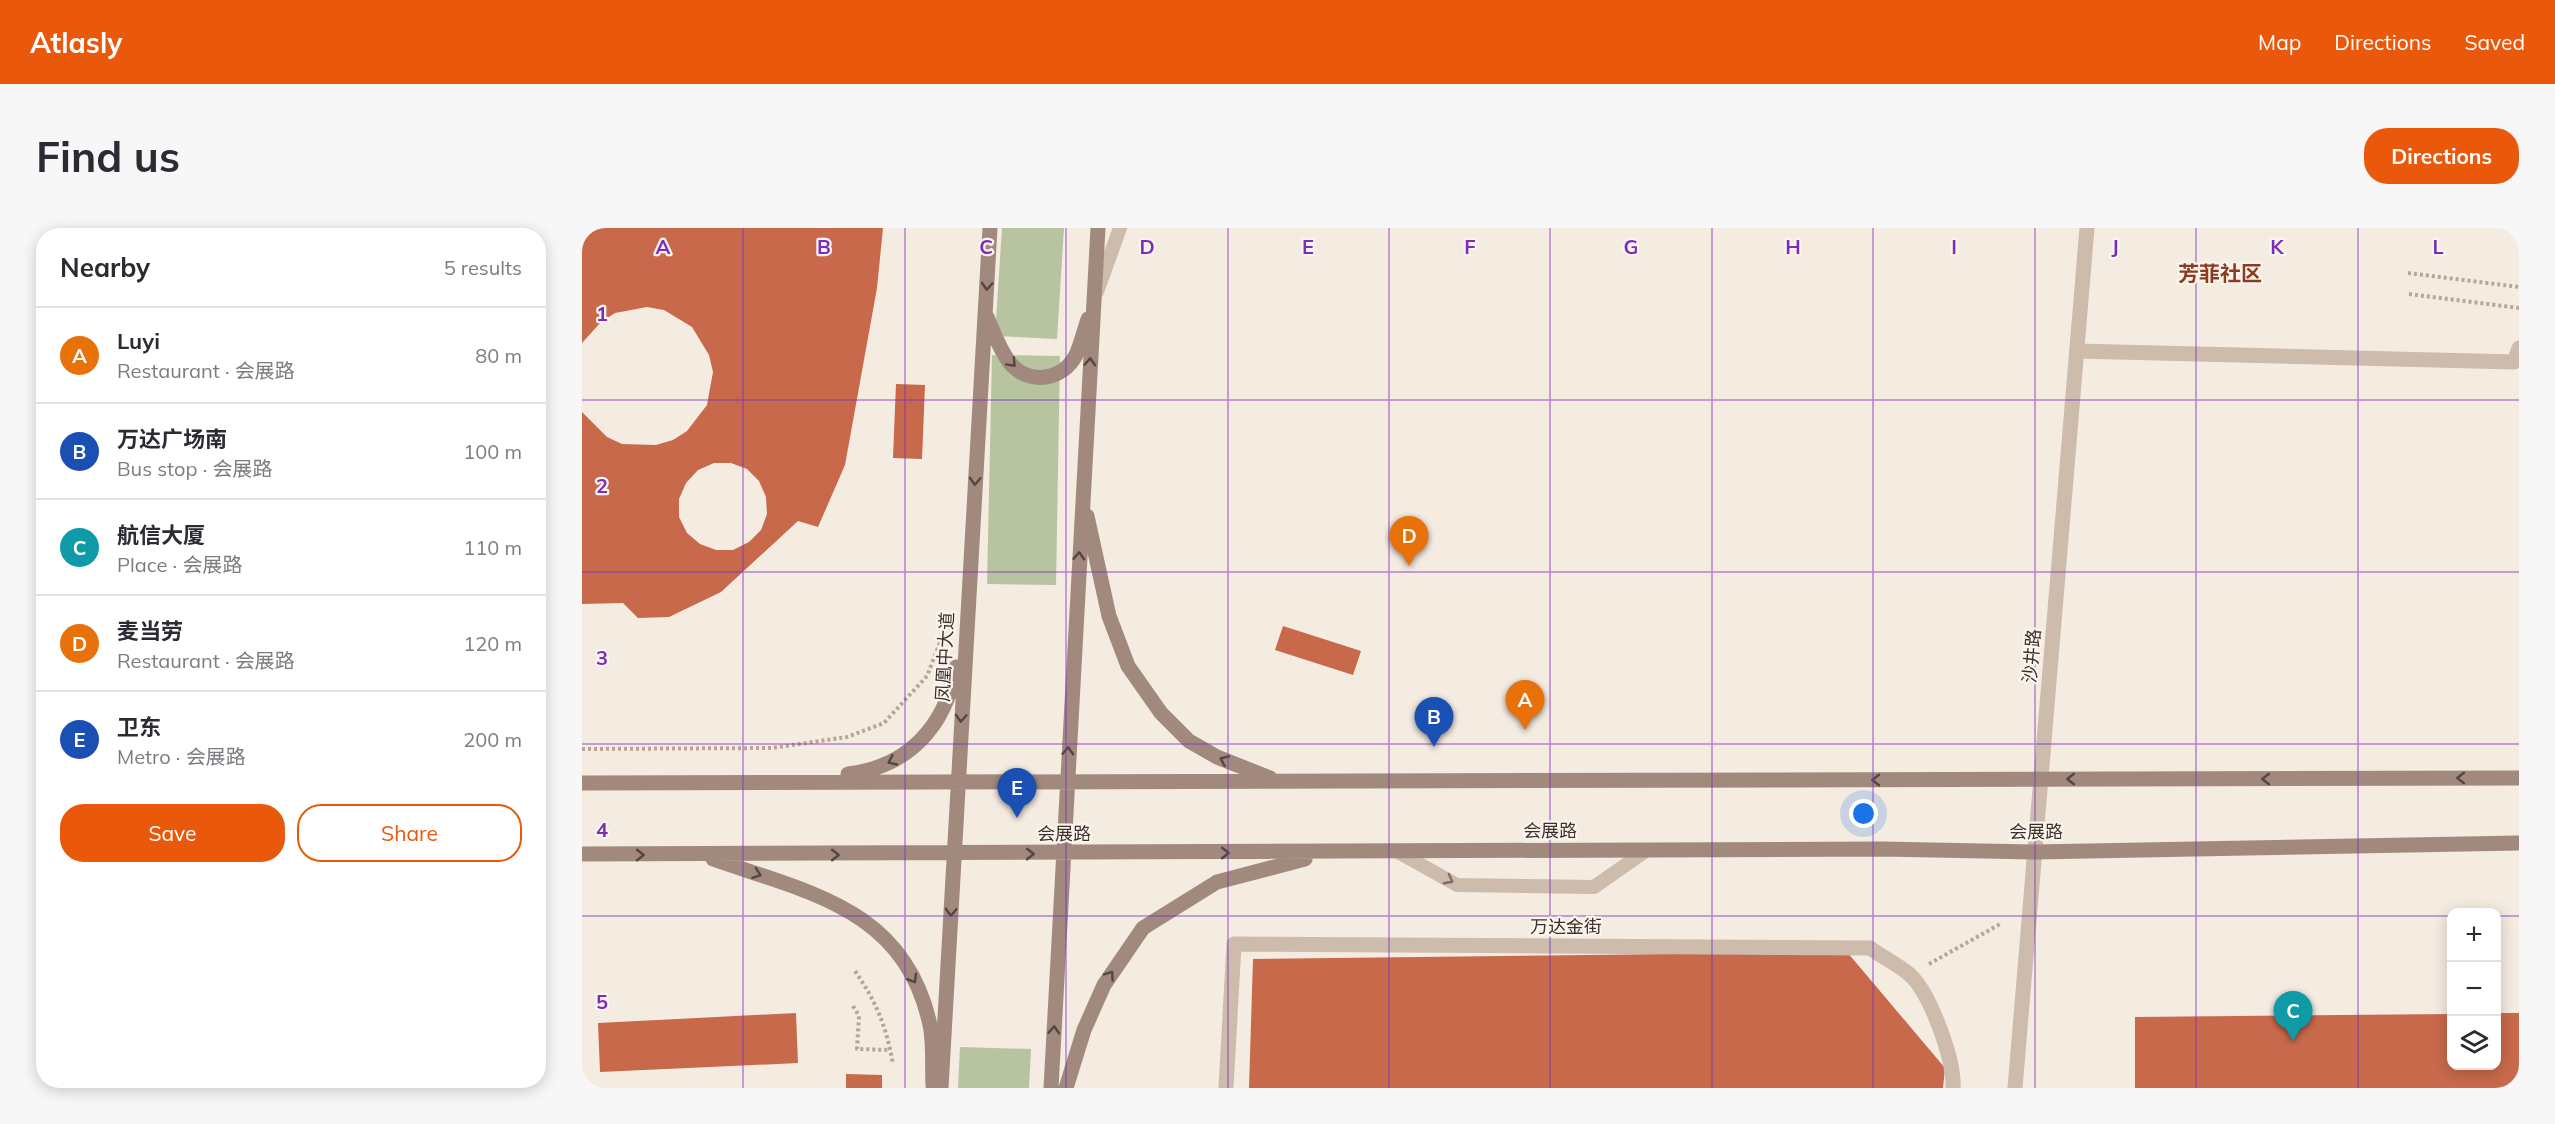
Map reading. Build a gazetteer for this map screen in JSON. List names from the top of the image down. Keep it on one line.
{"streets":{"main road":["凤凰中大道","会展路"],"street":["沙井路","万达金街"]},"crossings":[["沙井路","会展路"],["凤凰中大道","会展路"]],"districts":["芳菲社区"],"page":{"header":"Atlasly","nav":["Map","Directions","Saved"],"buttons":["Directions",["Save","Share"]],"title":"Find us","heading":["Nearby","5 results"],"list":[{"mark":"A","name":"Luyi","note":"Restaurant · 会展路","value":"80 m"},{"mark":"B","name":"万达广场南","note":"Bus stop · 会展路","value":"100 m"},{"mark":"C","name":"航信大厦","note":"Place · 会展路","value":"110 m"},{"mark":"D","name":"麦当劳","note":"Restaurant · 会展路","value":"120 m"},{"mark":"E","name":"卫东","note":"Metro · 会展路","value":"200 m"}],"pins":["D","A","B","E","C"],"map_buttons":["+","−"]},"grid":{"columns":["A","B","C","D","E","F","G","H","I","J","K","L"],"rows":["1","2","3","4","5"]}}
